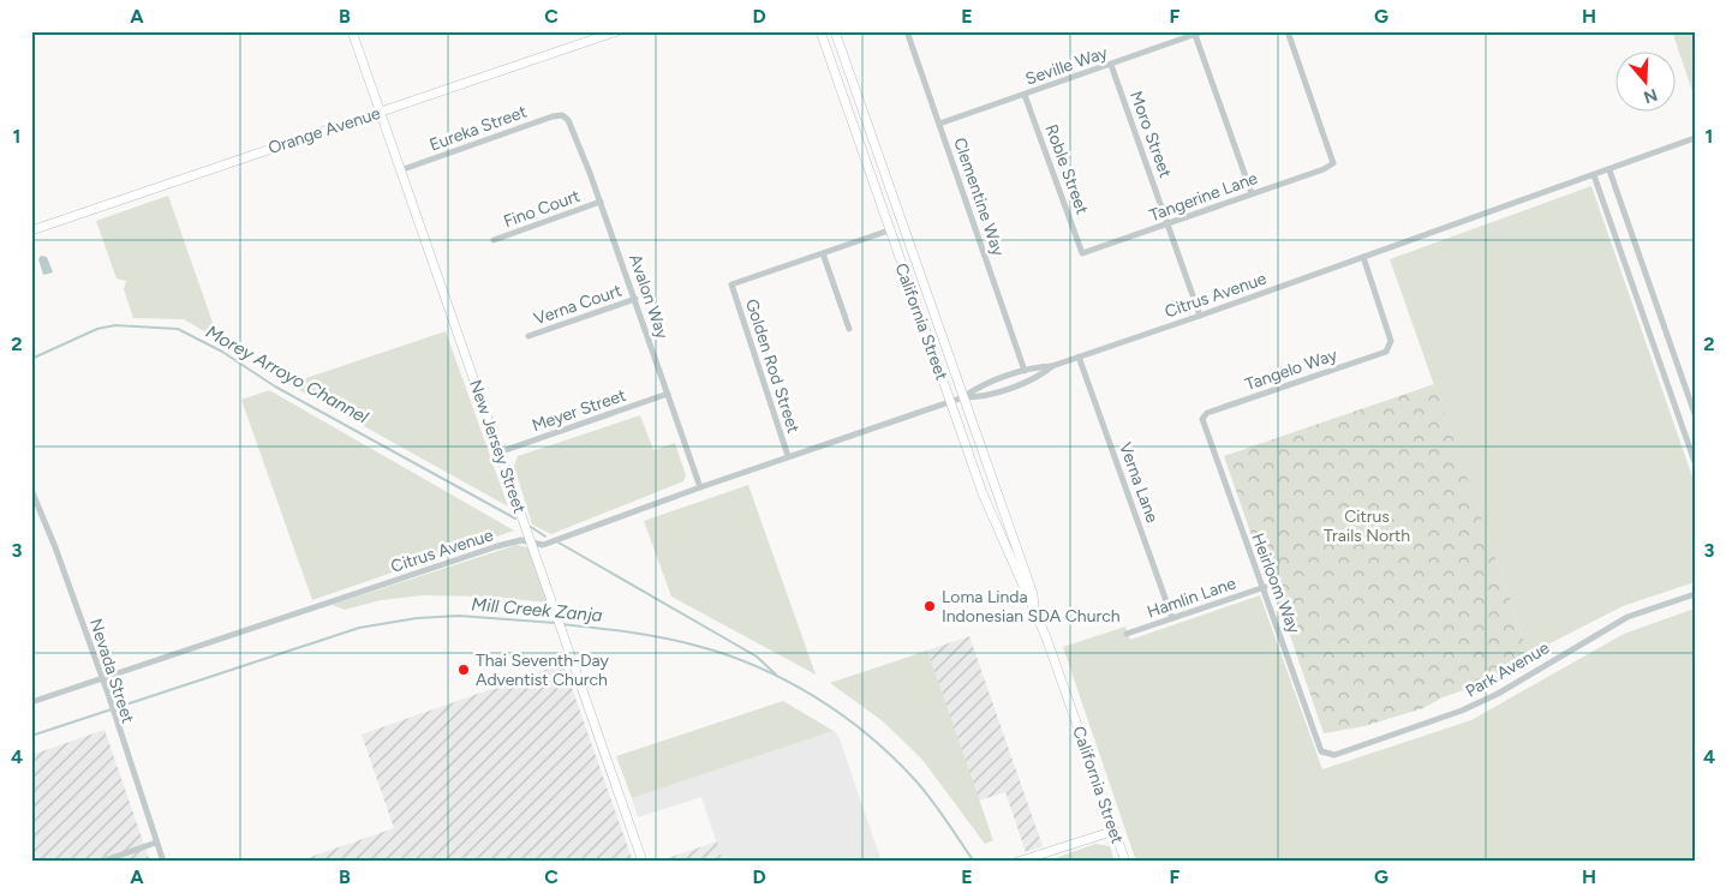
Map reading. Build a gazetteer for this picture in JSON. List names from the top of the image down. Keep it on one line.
{"streets":{"street":["Seville Way","Eureka Street","Orange Avenue","Moro Street","Roble Street","Clementine Way","Tangerine Lane","Fino Court","Citrus Avenue","Avalon Way","Verna Court","California Street","Golden Rod Street","Tangelo Way","Meyer Street","New Jersey Street","Verna Lane","Heirloom Way","Hamlin Lane","Park Avenue","Nevada Street"]},"crossings":[["Seville Way","Moro Street"],["Seville Way","Roble Street"],["Seville Way","Clementine Way"],["Eureka Street","Avalon Way"],["Eureka Street","New Jersey Street"],["Orange Avenue","New Jersey Street"],["Moro Street","Tangerine Lane"],["Moro Street","Citrus Avenue"],["Roble Street","Tangerine Lane"],["Clementine Way","Citrus Avenue"],["Fino Court","Avalon Way"],["Citrus Avenue","Avalon Way"],["Citrus Avenue","California Street"],["Citrus Avenue","Golden Rod Street"],["Citrus Avenue","Tangelo Way"],["Citrus Avenue","New Jersey Street"],["Citrus Avenue","Verna Lane"],["Citrus Avenue","Nevada Street"],["Avalon Way","Verna Court"],["Avalon Way","Meyer Street"],["Tangelo Way","Heirloom Way"],["Meyer Street","New Jersey Street"],["Verna Lane","Hamlin Lane"],["Heirloom Way","Hamlin Lane"],["Heirloom Way","Park Avenue"]],"water":["Morey Arroyo Channel","Mill Creek Zanja"],"parks":["Citrus Trails North"],"places":["Loma Linda Indonesian SDA Church","Thai Seventh-Day Adventist Church"],"north":"bottom","grid":{"columns":["A","B","C","D","E","F","G","H"],"rows":["1","2","3","4"]}}
